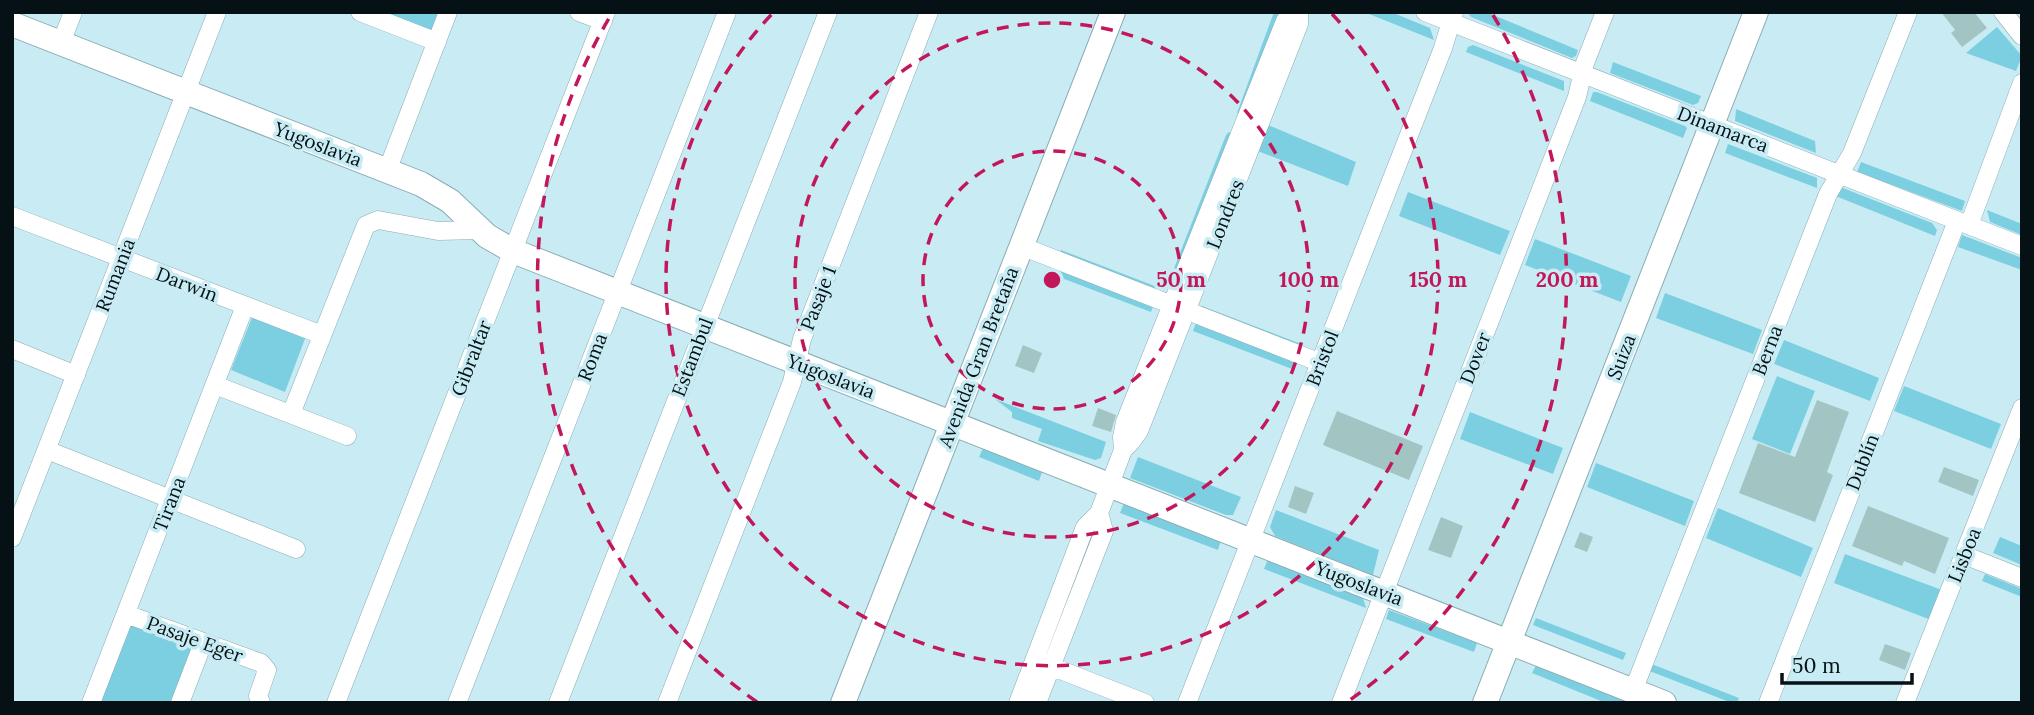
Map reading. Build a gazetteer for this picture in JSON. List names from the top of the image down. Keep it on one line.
{"streets":{"street":["Dinamarca","Yugoslavia","Londres","Rumania","Darwin","Pasaje 1","Berna","Roma","Estambul","Avenida Gran Bretaña","Suiza","Gibraltar","Bristol","Dover","Dublín","Tirana","Lisboa","Pasaje Eger"]},"crossings":[["Dinamarca","Berna"],["Dinamarca","Suiza"],["Dinamarca","Bristol"],["Dinamarca","Dover"],["Dinamarca","Dublín"],["Yugoslavia","Londres"],["Yugoslavia","Rumania"],["Yugoslavia","Pasaje 1"],["Yugoslavia","Berna"],["Yugoslavia","Roma"],["Yugoslavia","Estambul"],["Yugoslavia","Avenida Gran Bretaña"],["Yugoslavia","Suiza"],["Yugoslavia","Gibraltar"],["Yugoslavia","Bristol"],["Yugoslavia","Dover"],["Rumania","Darwin"],["Darwin","Tirana"],["Tirana","Pasaje Eger"]],"scale_bar":"50 m","rings":["50 m","100 m","150 m","200 m"]}
